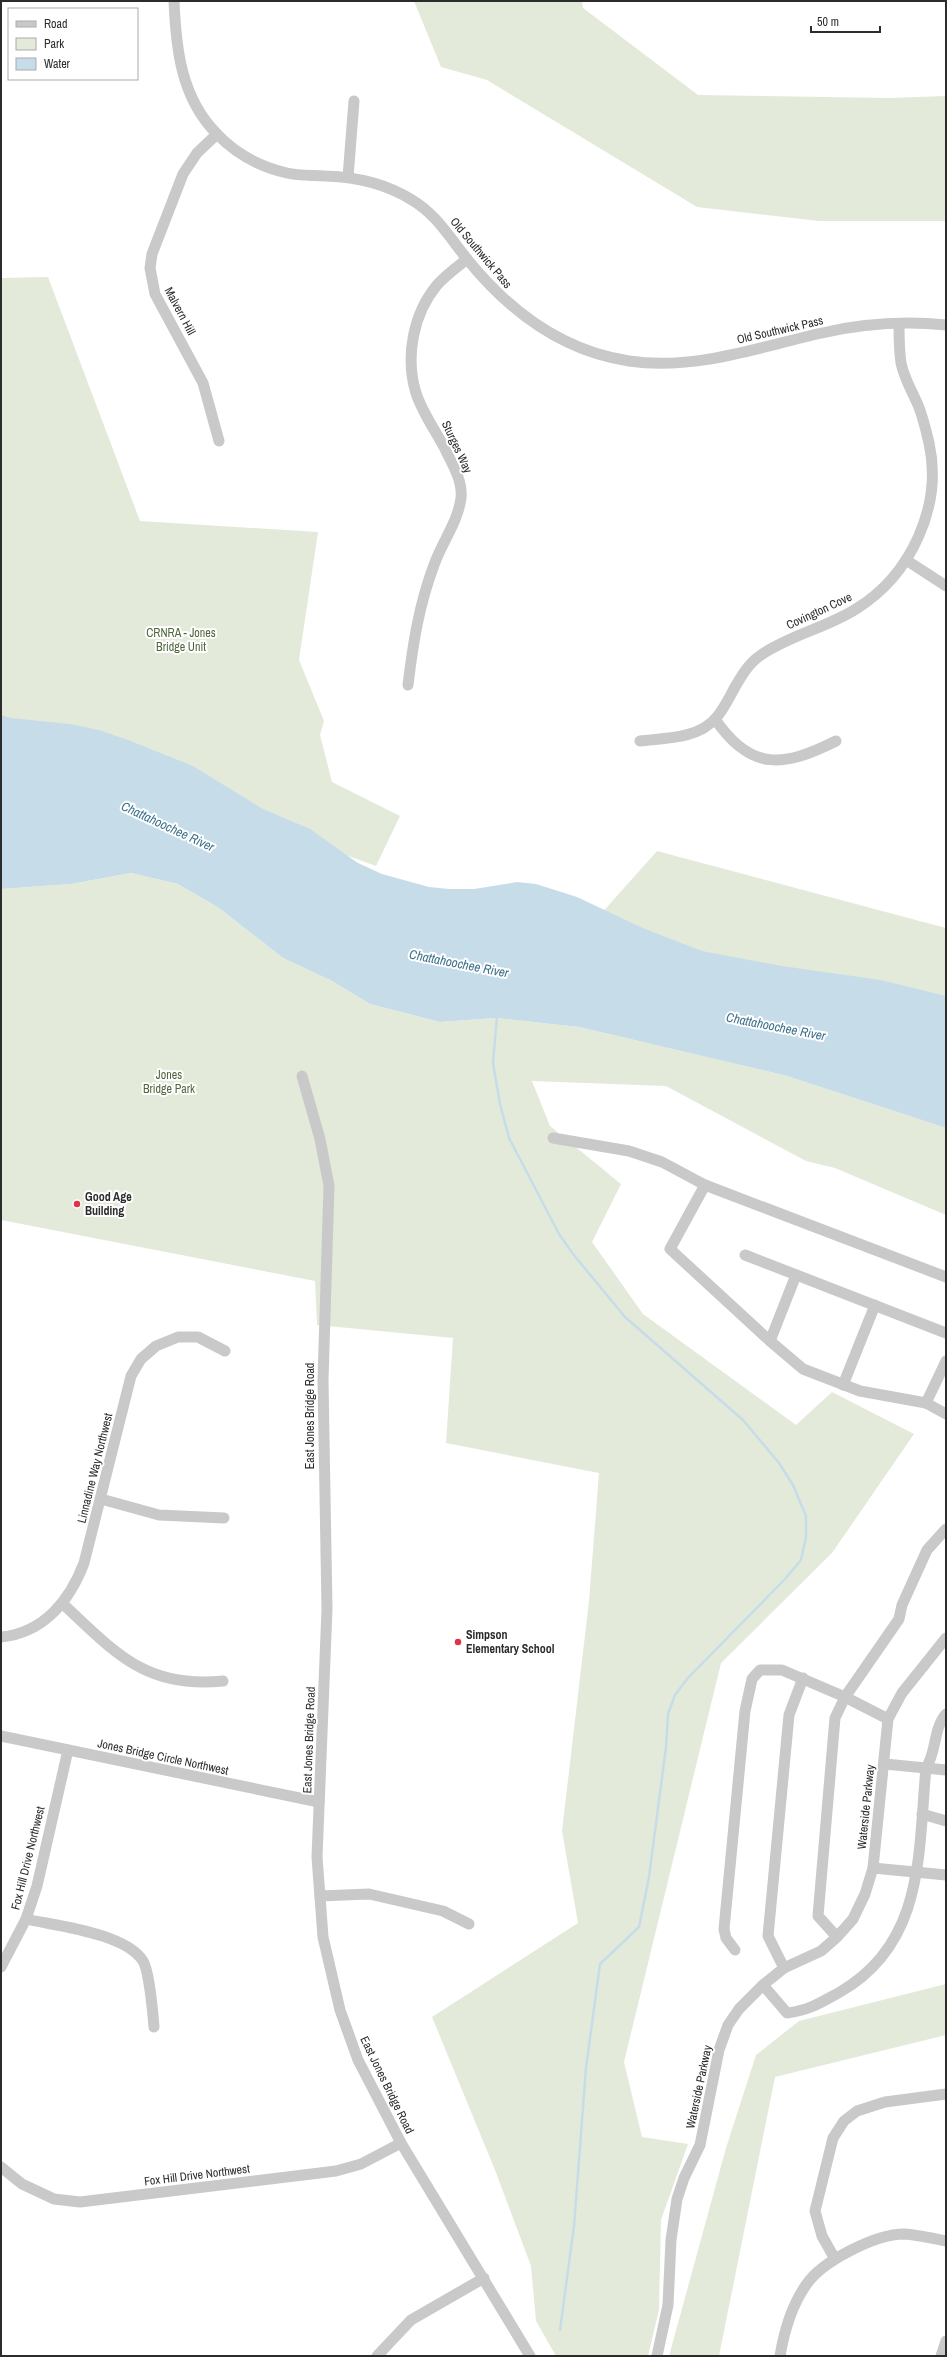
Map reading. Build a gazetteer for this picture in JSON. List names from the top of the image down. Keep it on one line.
{"streets":{"street":["Old Southwick Pass","Malvern Hill","Sturges Way","Covington Cove","East Jones Bridge Road","Linnadine Way Northwest","Jones Bridge Circle Northwest","Waterside Parkway","Fox Hill Drive Northwest"]},"crossings":[["Old Southwick Pass","Malvern Hill"],["Old Southwick Pass","Sturges Way"],["Old Southwick Pass","Covington Cove"],["East Jones Bridge Road","Jones Bridge Circle Northwest"],["East Jones Bridge Road","Fox Hill Drive Northwest"],["Jones Bridge Circle Northwest","Fox Hill Drive Northwest"]],"water":["Chattahoochee River"],"parks":["CRNRA - Jones Bridge Unit","Jones Bridge Park"],"places":["Good Age Building","Simpson Elementary School"],"legend":["Road","Park","Water"],"scale_bar":"50 m"}
